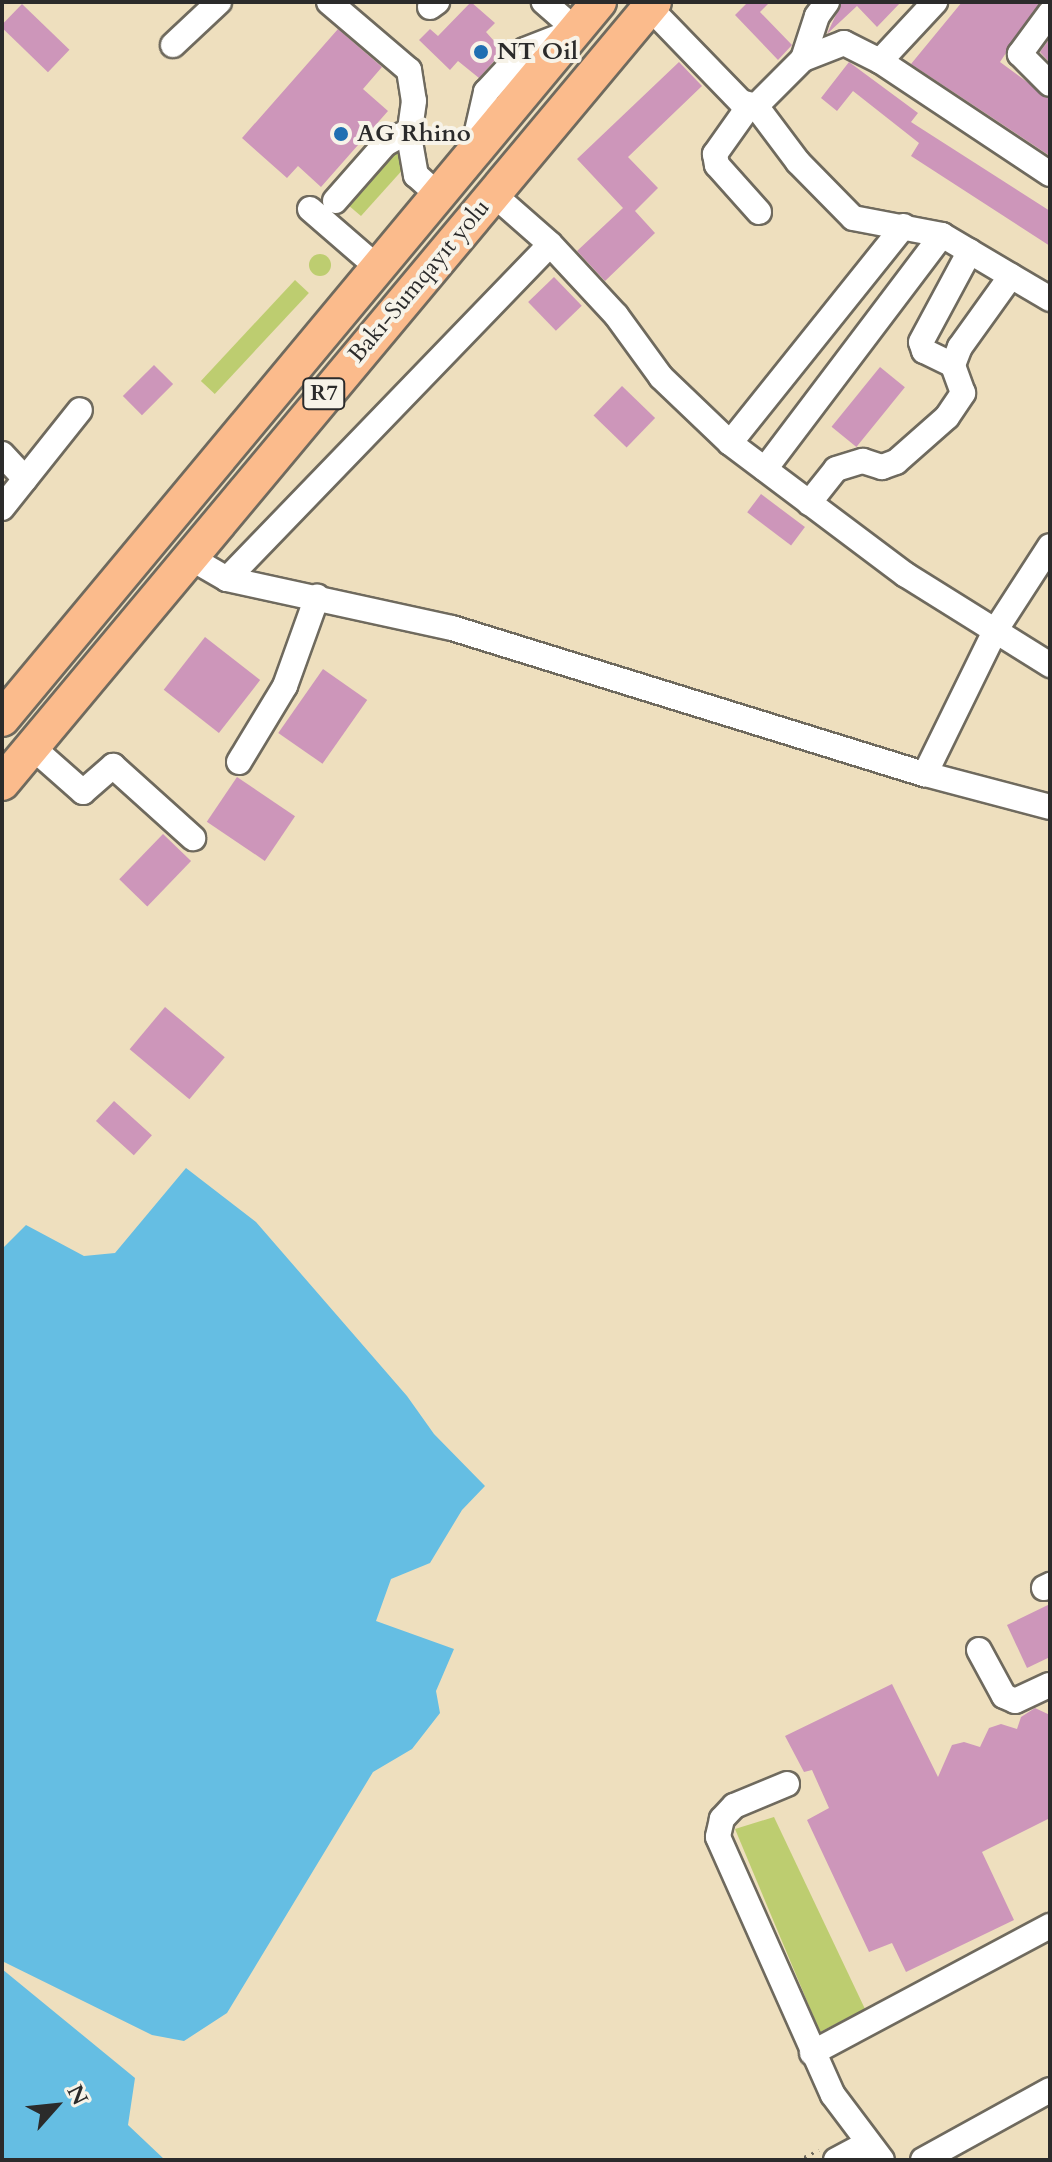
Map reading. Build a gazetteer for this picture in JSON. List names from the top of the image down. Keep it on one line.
{"streets":{"highway":["Bakı-Sumqayıt yolu","R7"]},"places":["NT Oil","AG Rhino"],"north":"top right"}
